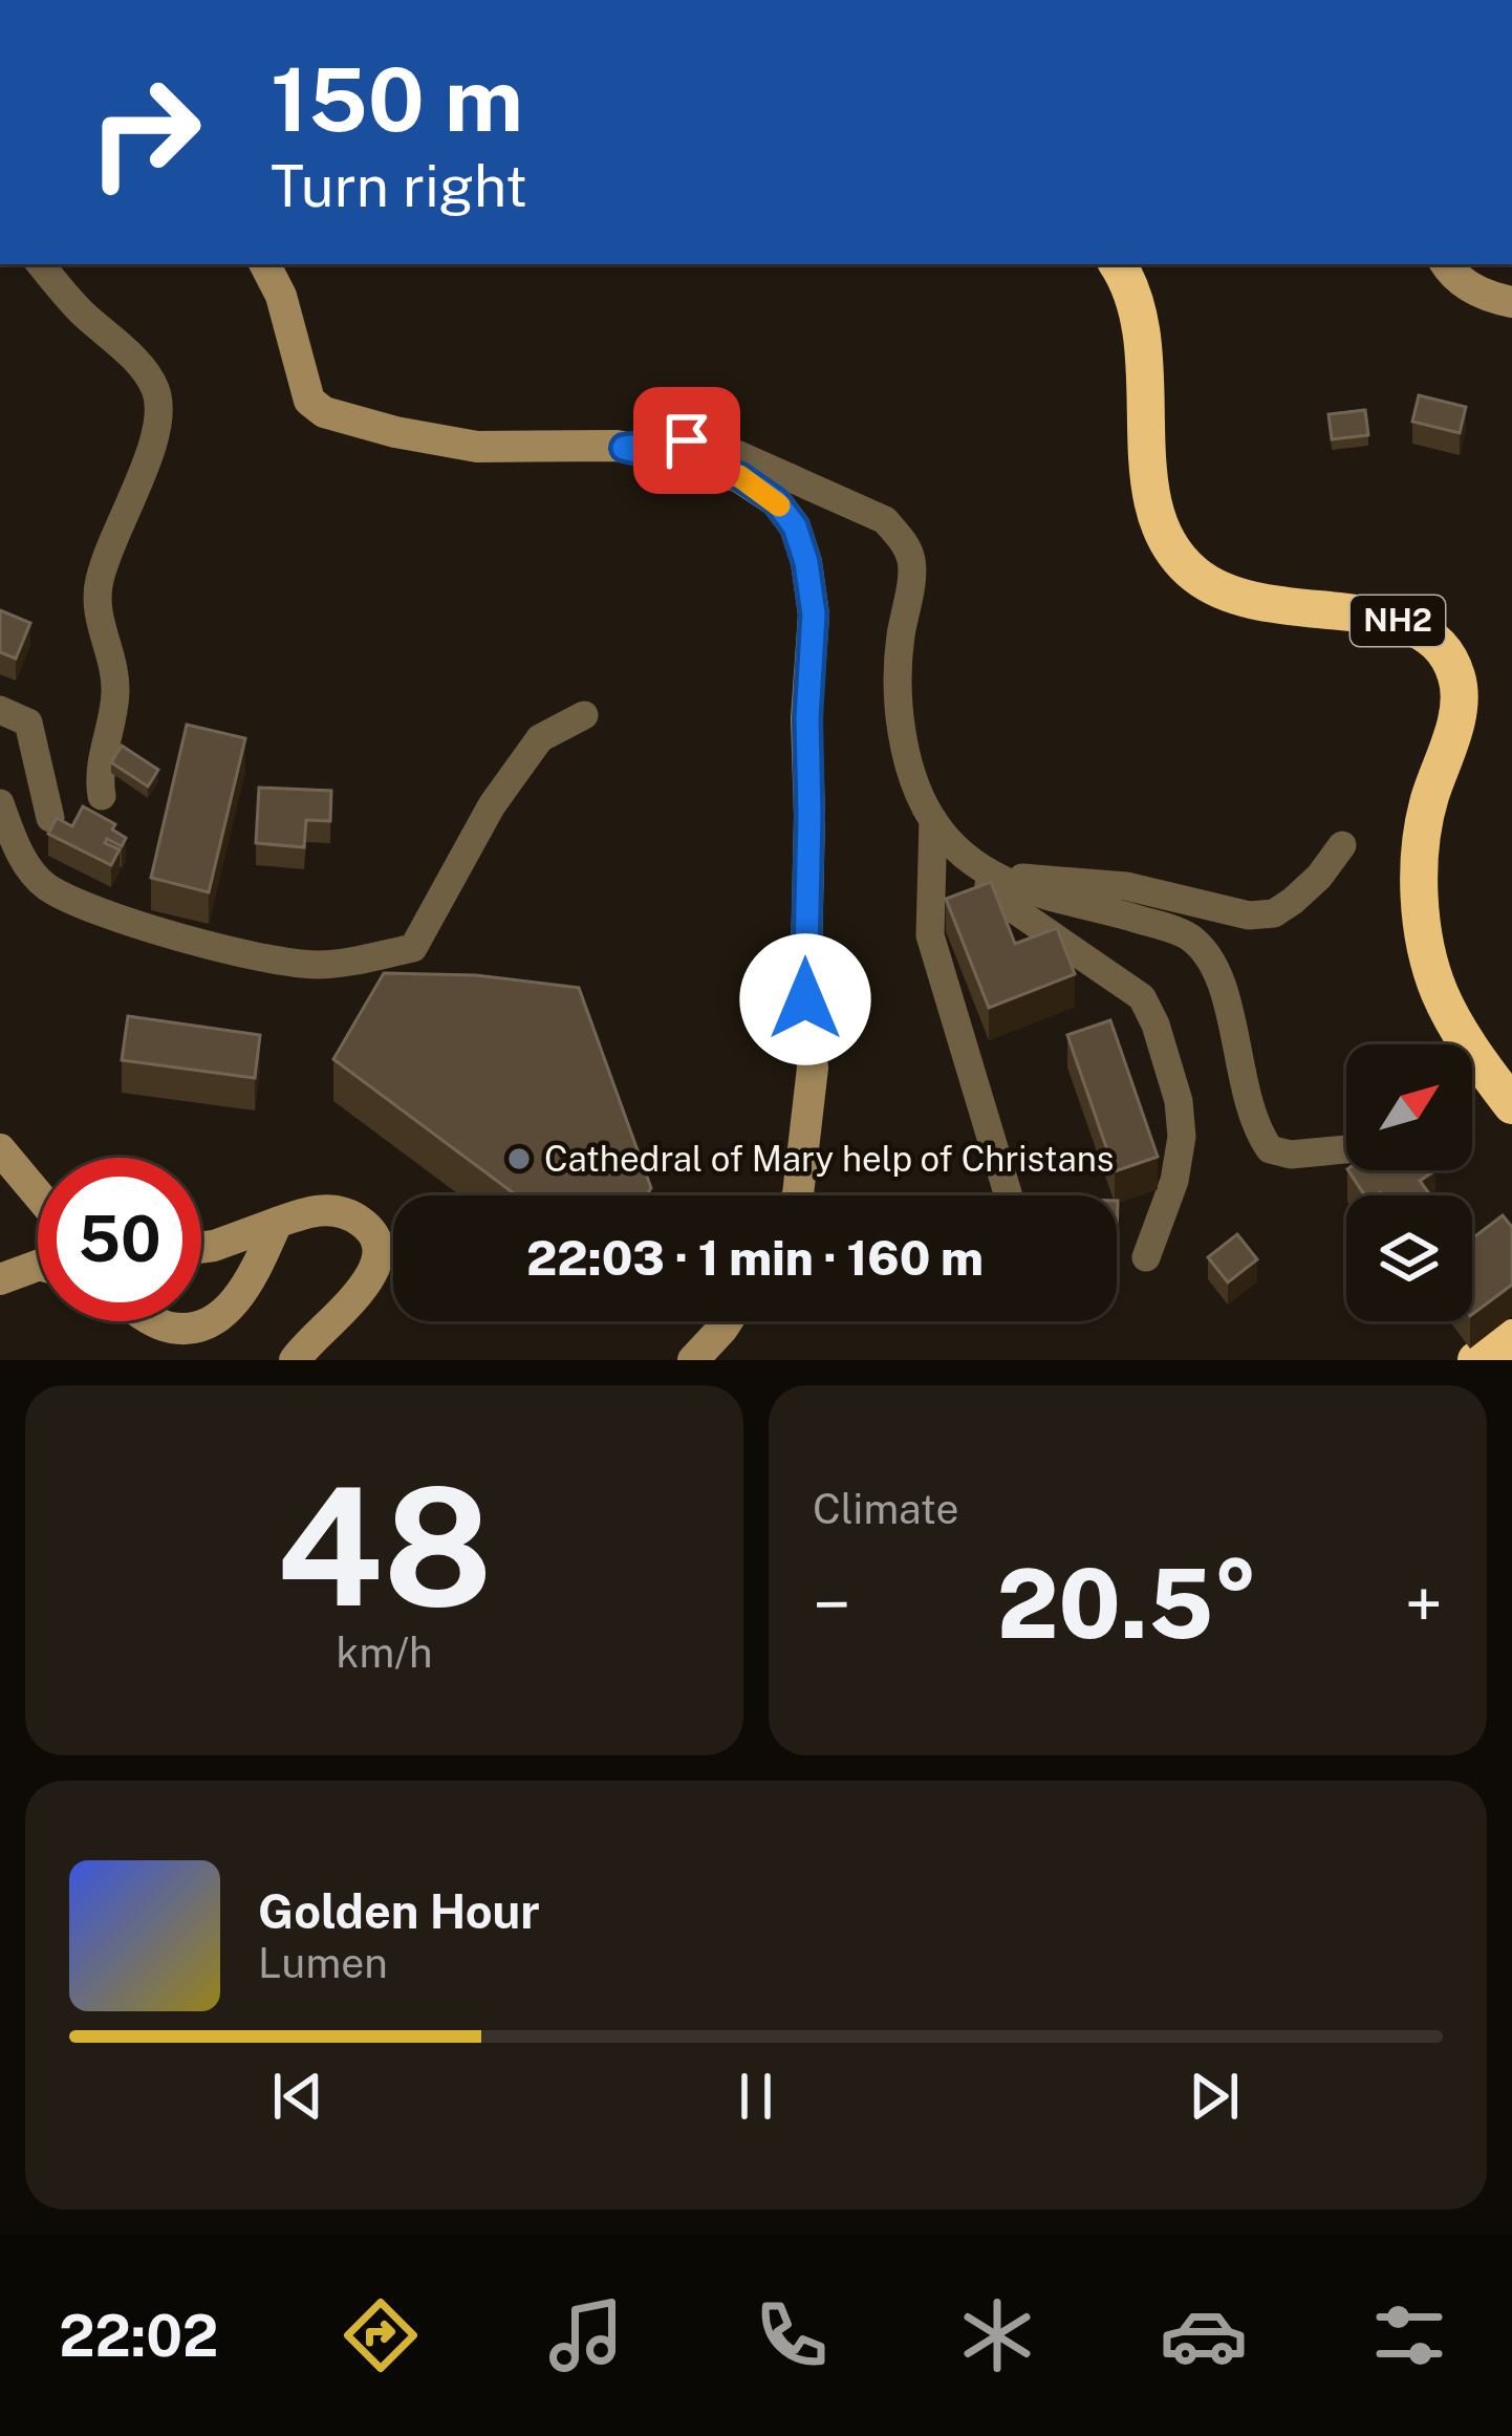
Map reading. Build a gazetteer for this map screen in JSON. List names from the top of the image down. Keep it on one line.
{"streets":{"highway":["NH2"]},"places":["Cathedral of Mary help of Christans"],"north":"top right","page":{"turn":["150 m","Turn right"],"limit":"50","trip":"22:03 · 1 min · 160 m","tile":[["48","km/h"],"Climate"],"heat":["−","20.5°","+"],"song":["Golden Hour","Lumen"],"tabs":"22:02"}}
